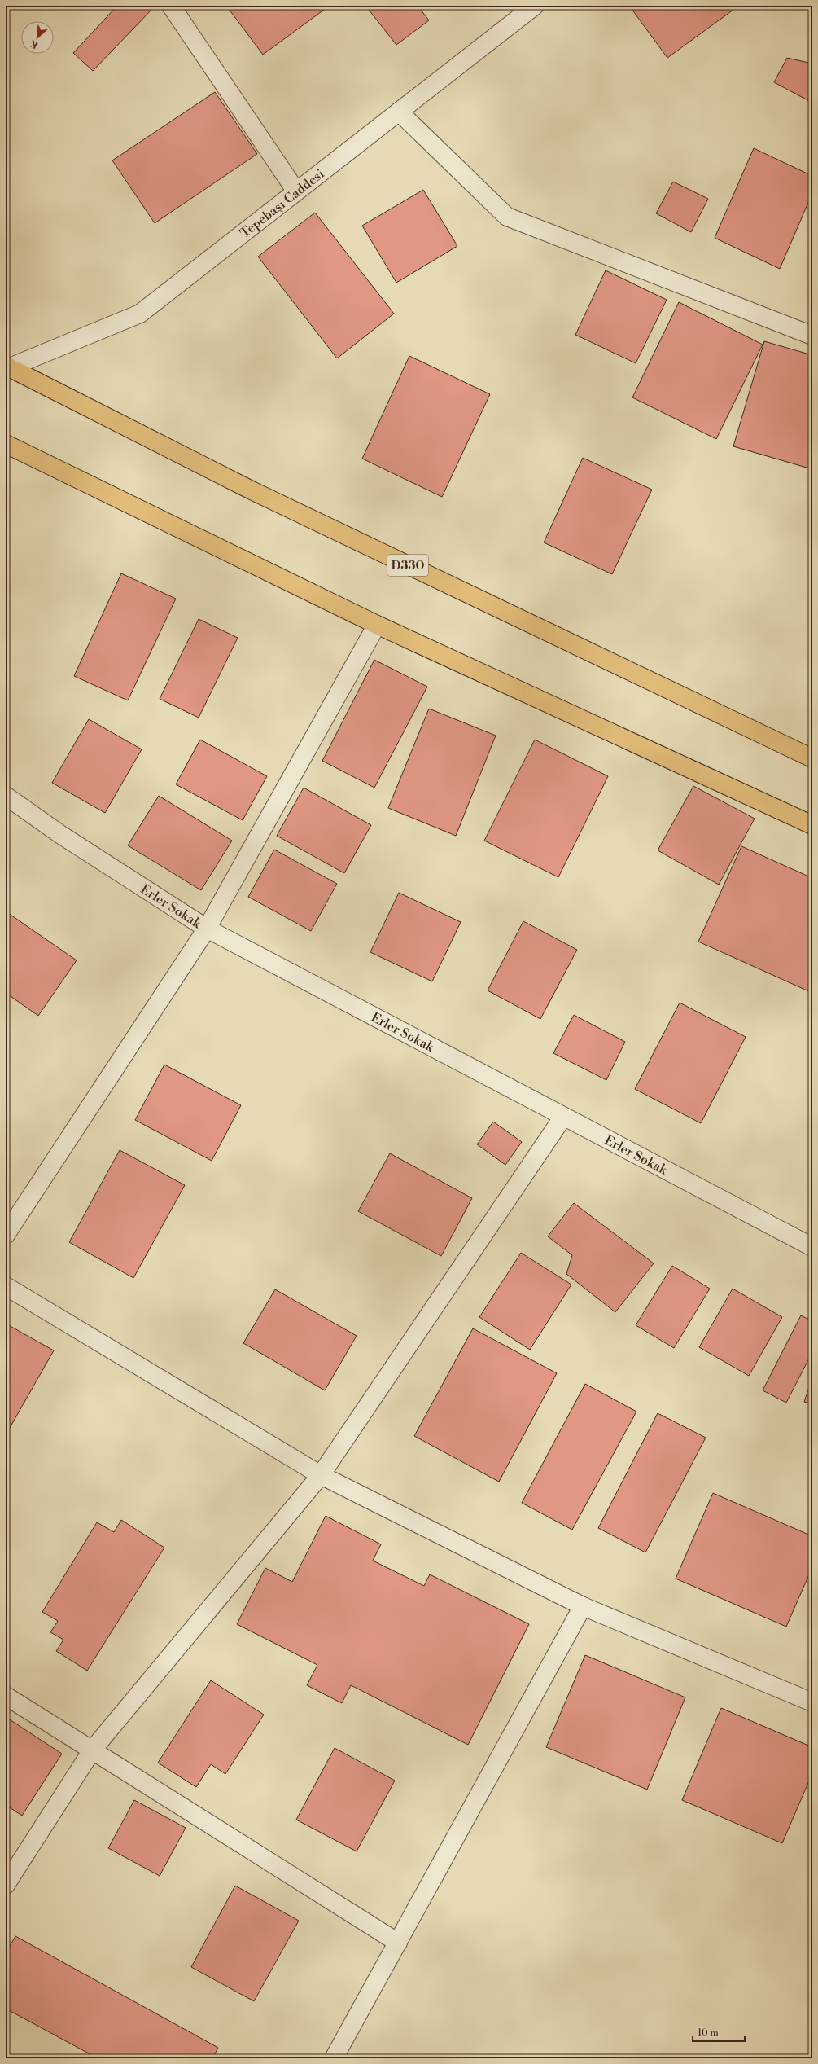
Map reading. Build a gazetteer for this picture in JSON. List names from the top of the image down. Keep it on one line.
{"streets":{"main road":["D330"],"street":["Tepebaşı Caddesi","Erler Sokak"]},"crossings":[["Tepebaşı Caddesi","D330"]],"scale_bar":"10 m","north":"bottom left"}
